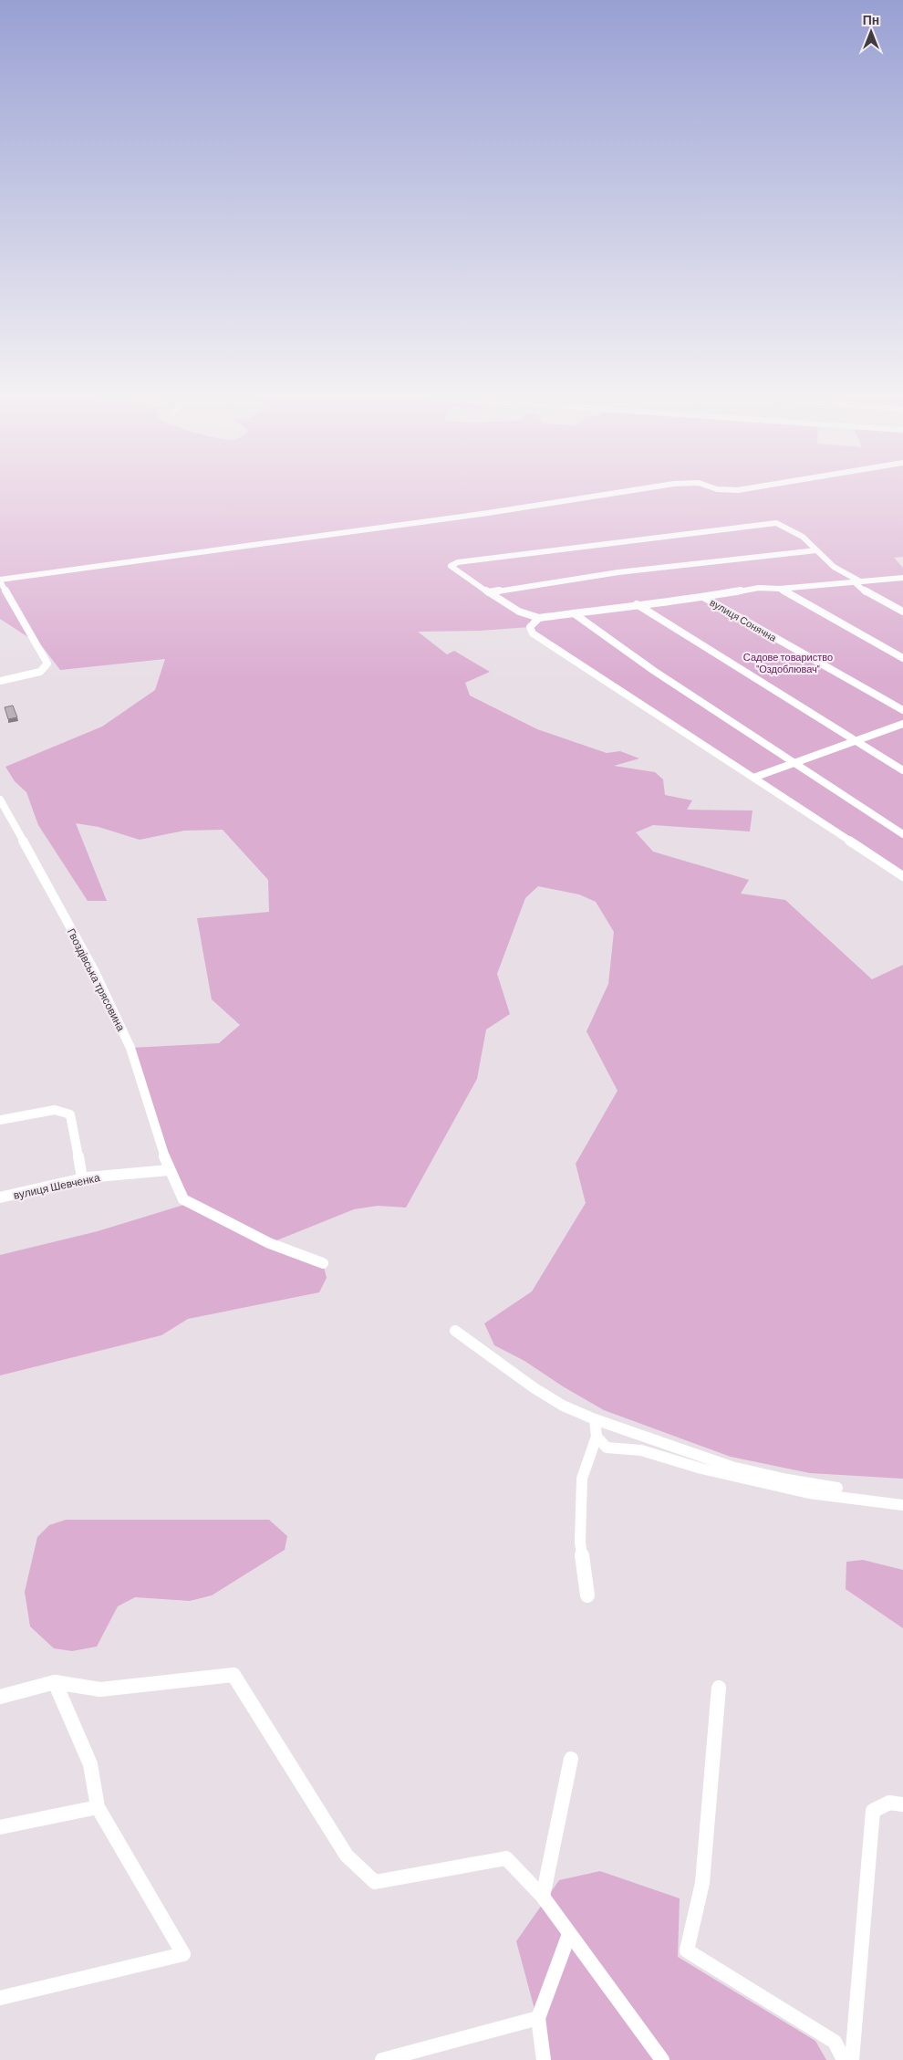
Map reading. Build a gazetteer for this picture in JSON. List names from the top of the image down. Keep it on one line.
{"streets":{"street":["вулиця Сонячна","Гвоздівська трясовина","вулиця Шевченка"]},"crossings":[["Гвоздівська трясовина","вулиця Шевченка"]],"parks":["Садове товариство \"Оздоблювач\""],"north":"top"}
